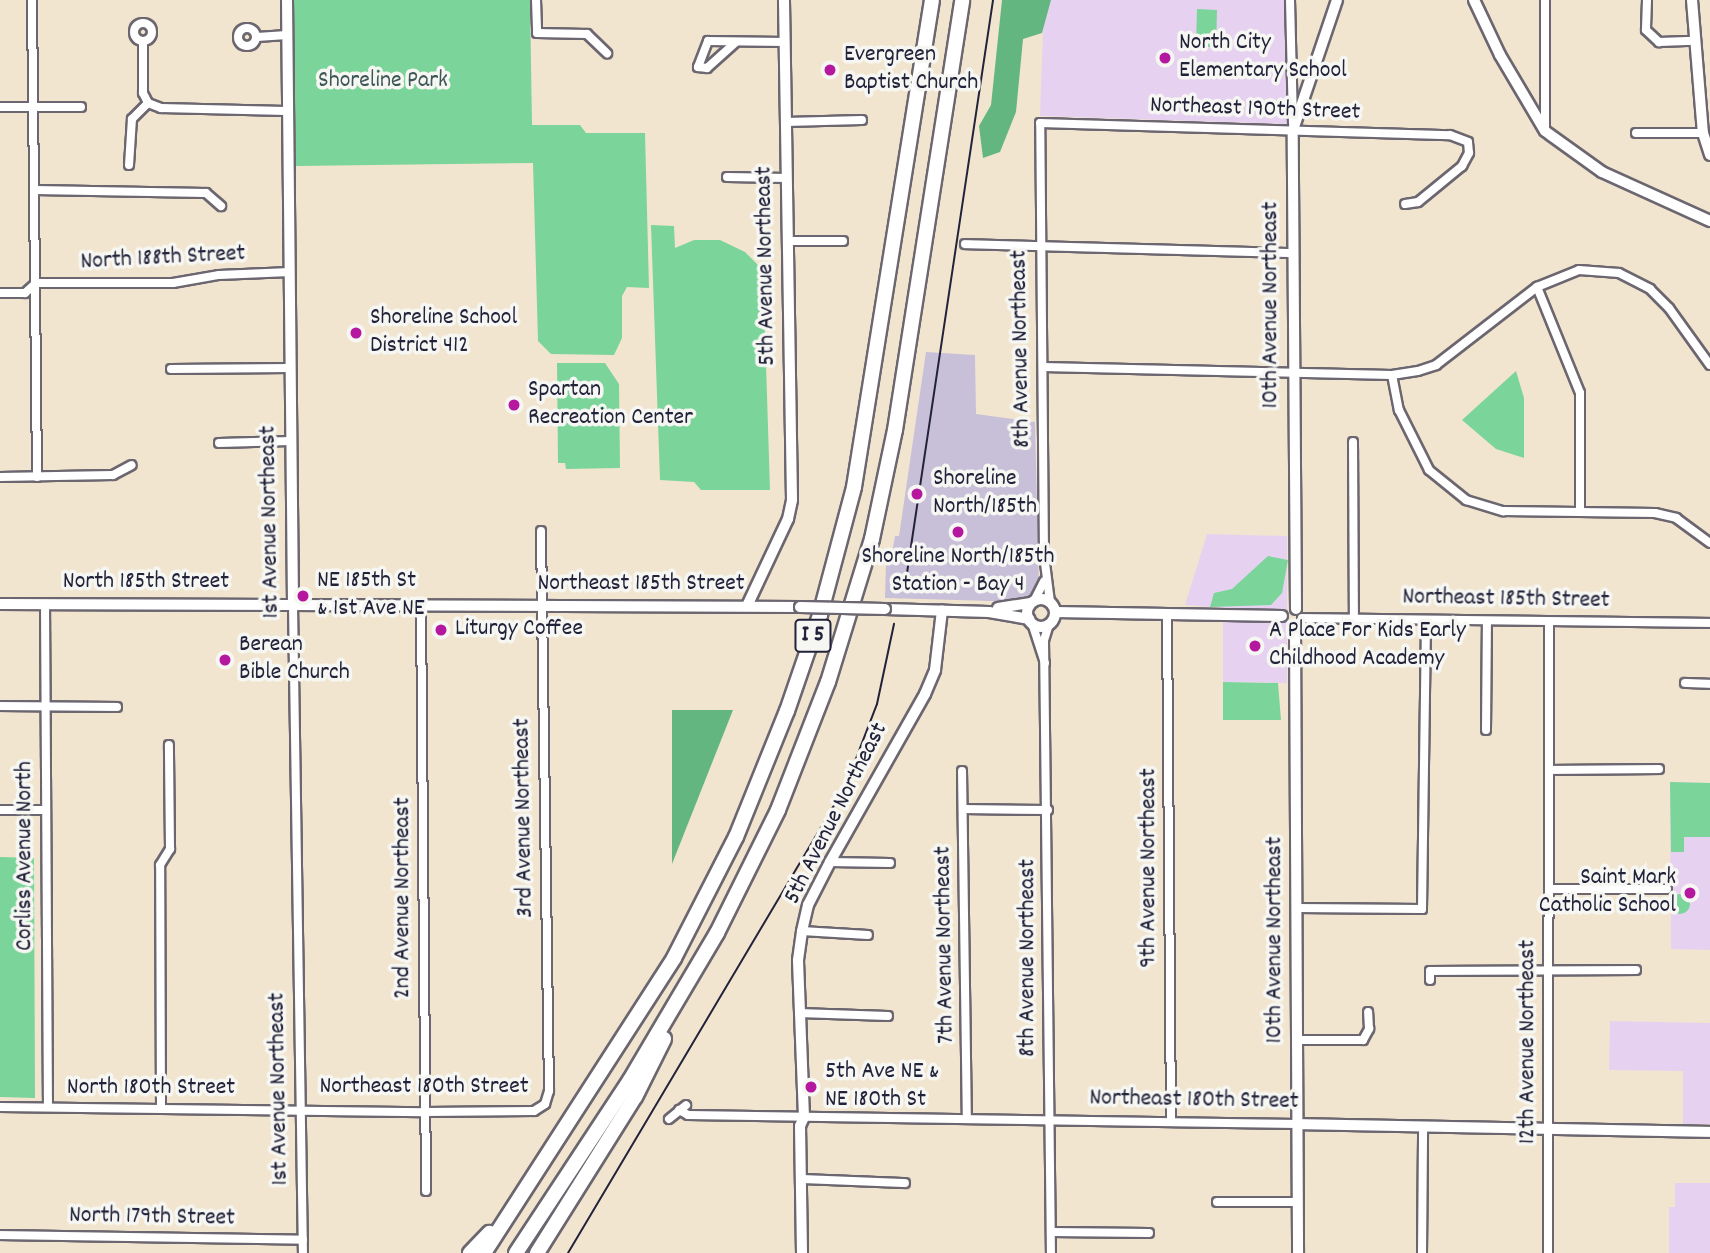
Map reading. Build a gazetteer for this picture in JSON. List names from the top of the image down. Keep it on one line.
{"streets":{"highway":["I 5"],"street":["Northeast 190th Street","North 188th Street","5th Avenue Northeast","10th Avenue Northeast","8th Avenue Northeast","1st Avenue Northeast","North 185th Street","Northeast 185th Street","3rd Avenue Northeast","Corliss Avenue North","9th Avenue Northeast","2nd Avenue Northeast","7th Avenue Northeast","12th Avenue Northeast","Northeast 180th Street","North 180th Street","North 179th Street"]},"crossings":[["Northeast 190th Street","10th Avenue Northeast"],["Northeast 190th Street","8th Avenue Northeast"],["North 188th Street","1st Avenue Northeast"],["5th Avenue Northeast","Northeast 185th Street"],["5th Avenue Northeast","Northeast 180th Street"],["10th Avenue Northeast","Northeast 185th Street"],["10th Avenue Northeast","Northeast 180th Street"],["8th Avenue Northeast","Northeast 185th Street"],["8th Avenue Northeast","Northeast 180th Street"],["1st Avenue Northeast","North 185th Street"],["1st Avenue Northeast","Northeast 185th Street"],["1st Avenue Northeast","Northeast 180th Street"],["1st Avenue Northeast","North 180th Street"],["1st Avenue Northeast","North 179th Street"],["North 185th Street","Northeast 185th Street"],["North 185th Street","Corliss Avenue North"],["Northeast 185th Street","3rd Avenue Northeast"],["Northeast 185th Street","2nd Avenue Northeast"],["Northeast 185th Street","12th Avenue Northeast"],["3rd Avenue Northeast","Northeast 180th Street"],["Corliss Avenue North","North 180th Street"],["9th Avenue Northeast","Northeast 180th Street"],["2nd Avenue Northeast","Northeast 180th Street"],["7th Avenue Northeast","Northeast 180th Street"],["12th Avenue Northeast","Northeast 180th Street"],["Northeast 180th Street","North 180th Street"]],"parks":["Shoreline Park"],"places":["North City Elementary School","Evergreen Baptist Church","Shoreline School District 412","Spartan Recreation Center","Shoreline North/185th","Shoreline North/185th Station - Bay 4","NE 185th St & 1st Ave NE","Liturgy Coffee","A Place For Kids Early Childhood Academy","Berean Bible Church","Saint Mark Catholic School","5th Ave NE & NE 180th St"]}
